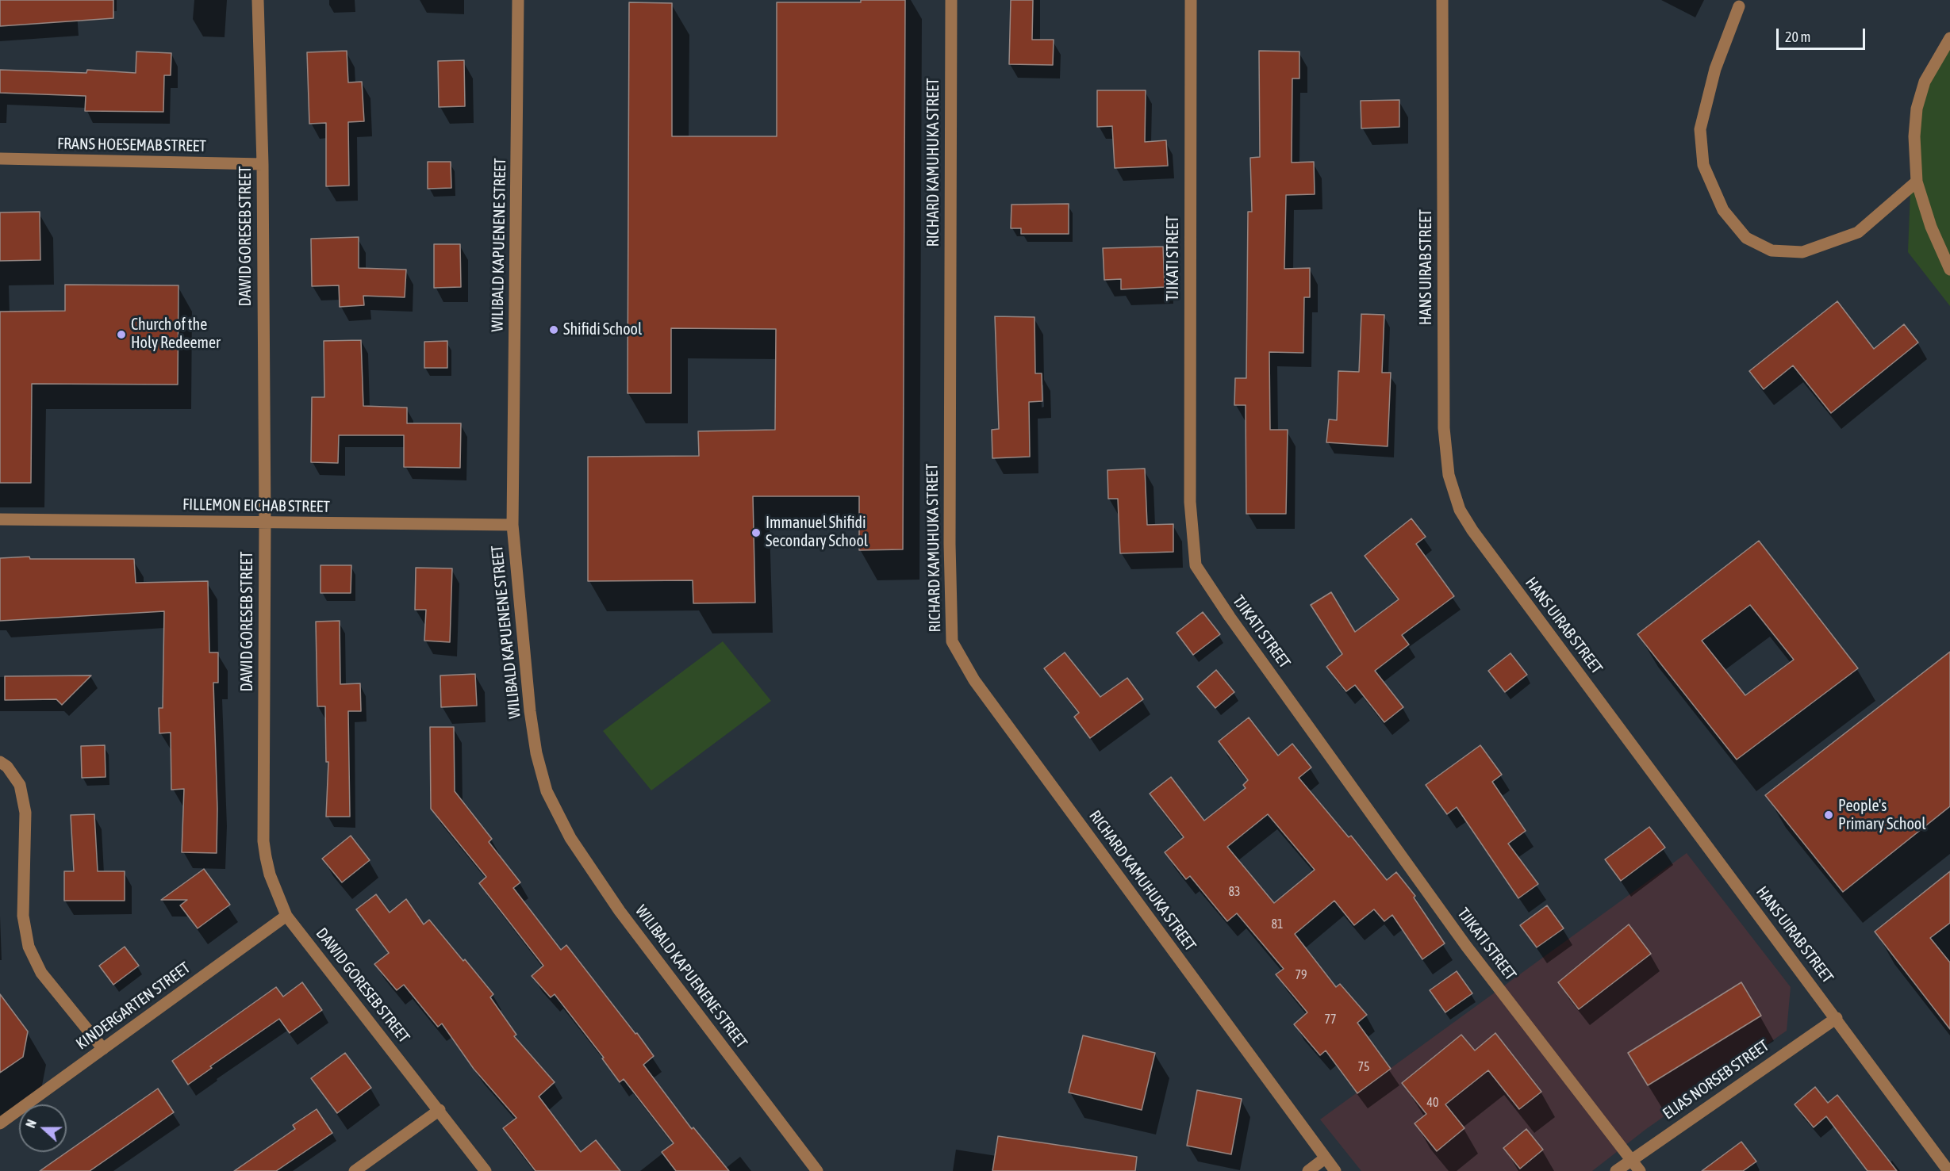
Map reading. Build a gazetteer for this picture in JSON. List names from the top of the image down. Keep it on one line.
{"streets":{"street":["FRANS HOESEMAB STREET","RICHARD KAMUHUKA STREET","DAWID GORESEB STREET","WILIBALD KAPUENENE STREET","TJIKATI STREET","HANS UIRAB STREET","FILLEMON EICHAB STREET","KINDERGARTEN STREET","ELIAS NORSEB STREET"]},"crossings":[["FRANS HOESEMAB STREET","DAWID GORESEB STREET"],["DAWID GORESEB STREET","FILLEMON EICHAB STREET"],["DAWID GORESEB STREET","KINDERGARTEN STREET"],["WILIBALD KAPUENENE STREET","FILLEMON EICHAB STREET"],["TJIKATI STREET","ELIAS NORSEB STREET"],["HANS UIRAB STREET","ELIAS NORSEB STREET"]],"places":["Shifidi School","Church of the Holy Redeemer","Immanuel Shifidi Secondary School","People's Primary School"],"house_numbers":["83","81","79","77","75","40"],"scale_bar":"20 m","north":"left"}
